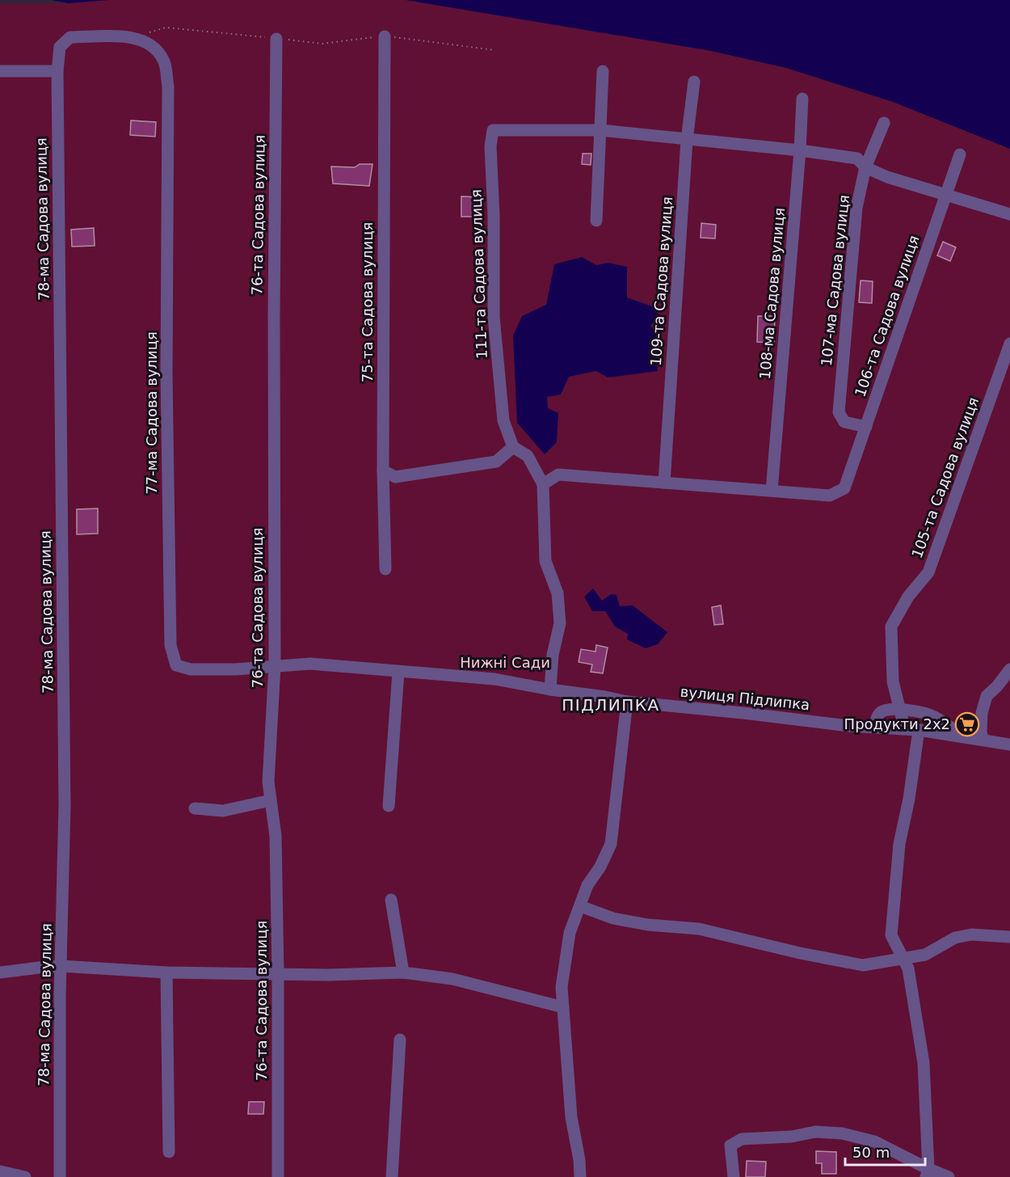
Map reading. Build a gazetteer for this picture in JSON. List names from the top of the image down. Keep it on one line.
{"streets":{"street":["76-та Садова вулиця","78-ма Садова вулиця","111-та Садова вулиця","107-ма Садова вулиця","109-та Садова вулиця","108-ма Садова вулиця","75-та Садова вулиця","106-та Садова вулиця","77-ма Садова вулиця","105-та Садова вулиця","вулиця Підлипка"]},"crossings":[["76-та Садова вулиця","77-ма Садова вулиця"],["76-та Садова вулиця","вулиця Підлипка"],["78-ма Садова вулиця","77-ма Садова вулиця"],["111-та Садова вулиця","вулиця Підлипка"],["107-ма Садова вулиця","106-та Садова вулиця"],["108-ма Садова вулиця","106-та Садова вулиця"],["77-ма Садова вулиця","вулиця Підлипка"],["105-та Садова вулиця","вулиця Підлипка"]],"districts":["ПІДЛИПКА"],"parks":["Нижні Сади"],"places":{"supermarket":["Продукти 2х2"]},"scale_bar":"50 m"}
